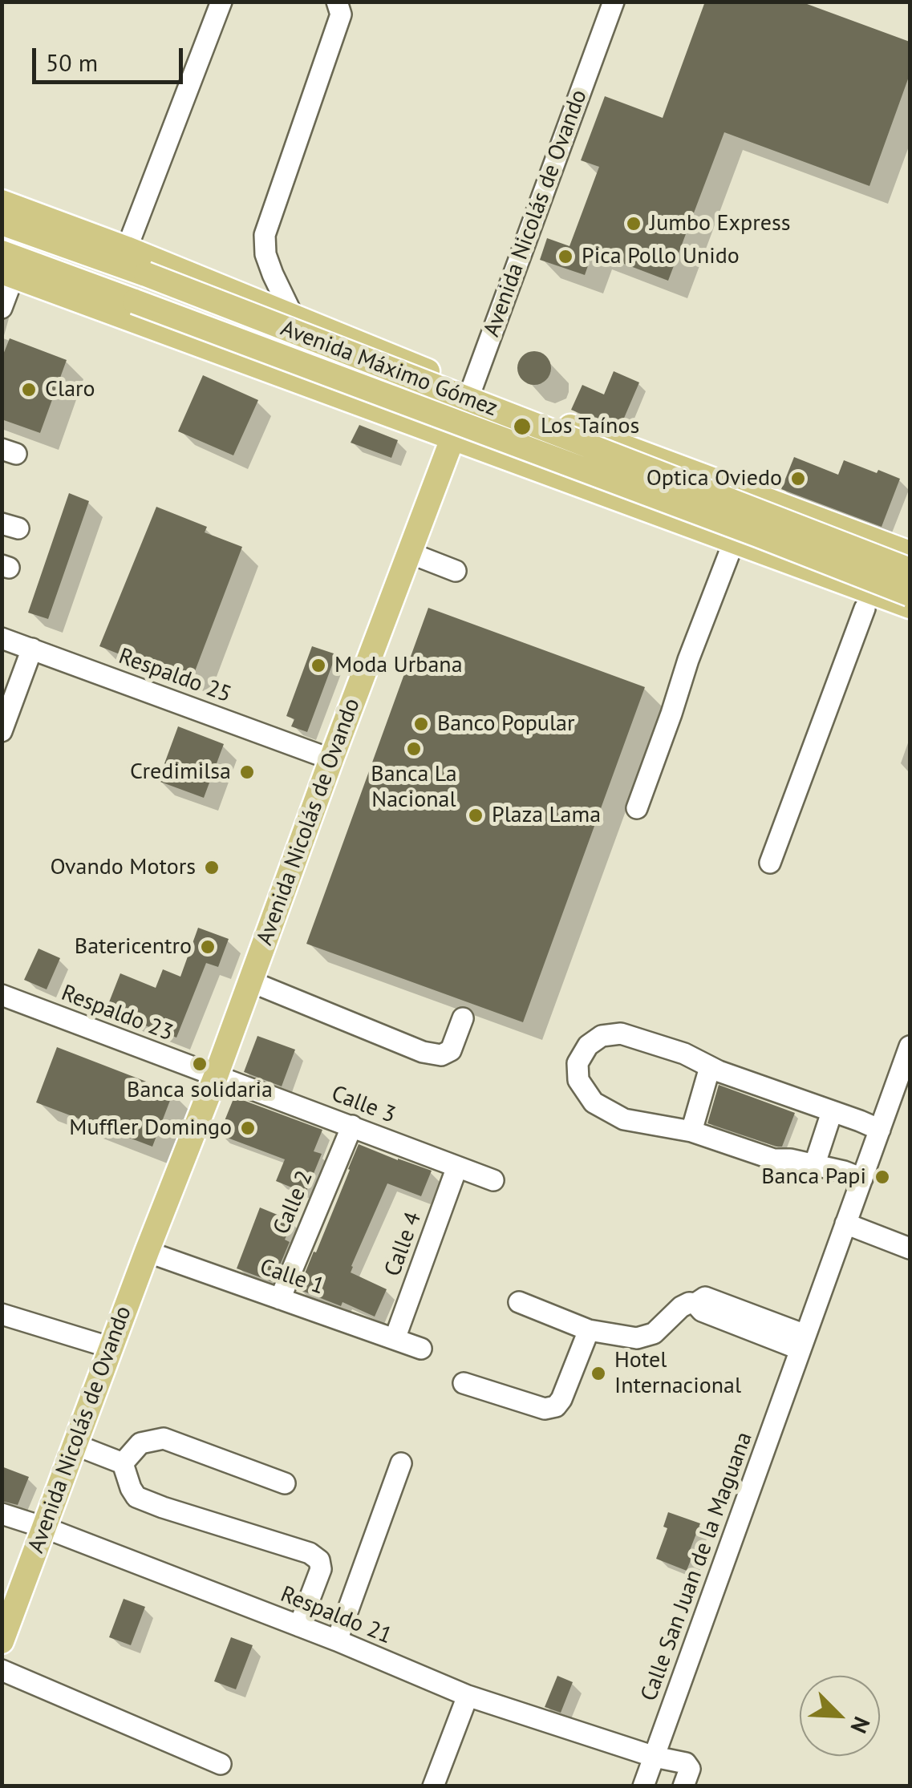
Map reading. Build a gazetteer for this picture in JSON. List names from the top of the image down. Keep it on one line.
{"streets":{"main road":["Avenida Nicolás de Ovando","Avenida Máximo Gómez"],"street":["Respaldo 25","Respaldo 23","Calle 3","Calle 2","Calle 4","Calle 1","Calle San Juan de la Maguana","Respaldo 21"]},"crossings":[["Avenida Nicolás de Ovando","Respaldo 25"],["Avenida Nicolás de Ovando","Respaldo 23"],["Avenida Nicolás de Ovando","Calle 3"],["Avenida Nicolás de Ovando","Calle 1"],["Avenida Nicolás de Ovando","Respaldo 21"],["Respaldo 23","Calle 3"],["Calle 3","Calle 2"],["Calle 3","Calle 4"],["Calle 2","Calle 1"],["Calle 4","Calle 1"],["Calle San Juan de la Maguana","Respaldo 21"]],"places":["Jumbo Express","Pica Pollo Unido","Claro","Los Taínos","Optica Oviedo","Moda Urbana","Banco Popular","Banca La Nacional","Credimilsa","Plaza Lama","Ovando Motors","Batericentro","Banca solidaria","Muffler Domingo","Banca Papi","Hotel Internacional"],"scale_bar":"50 m","north":"bottom right"}
